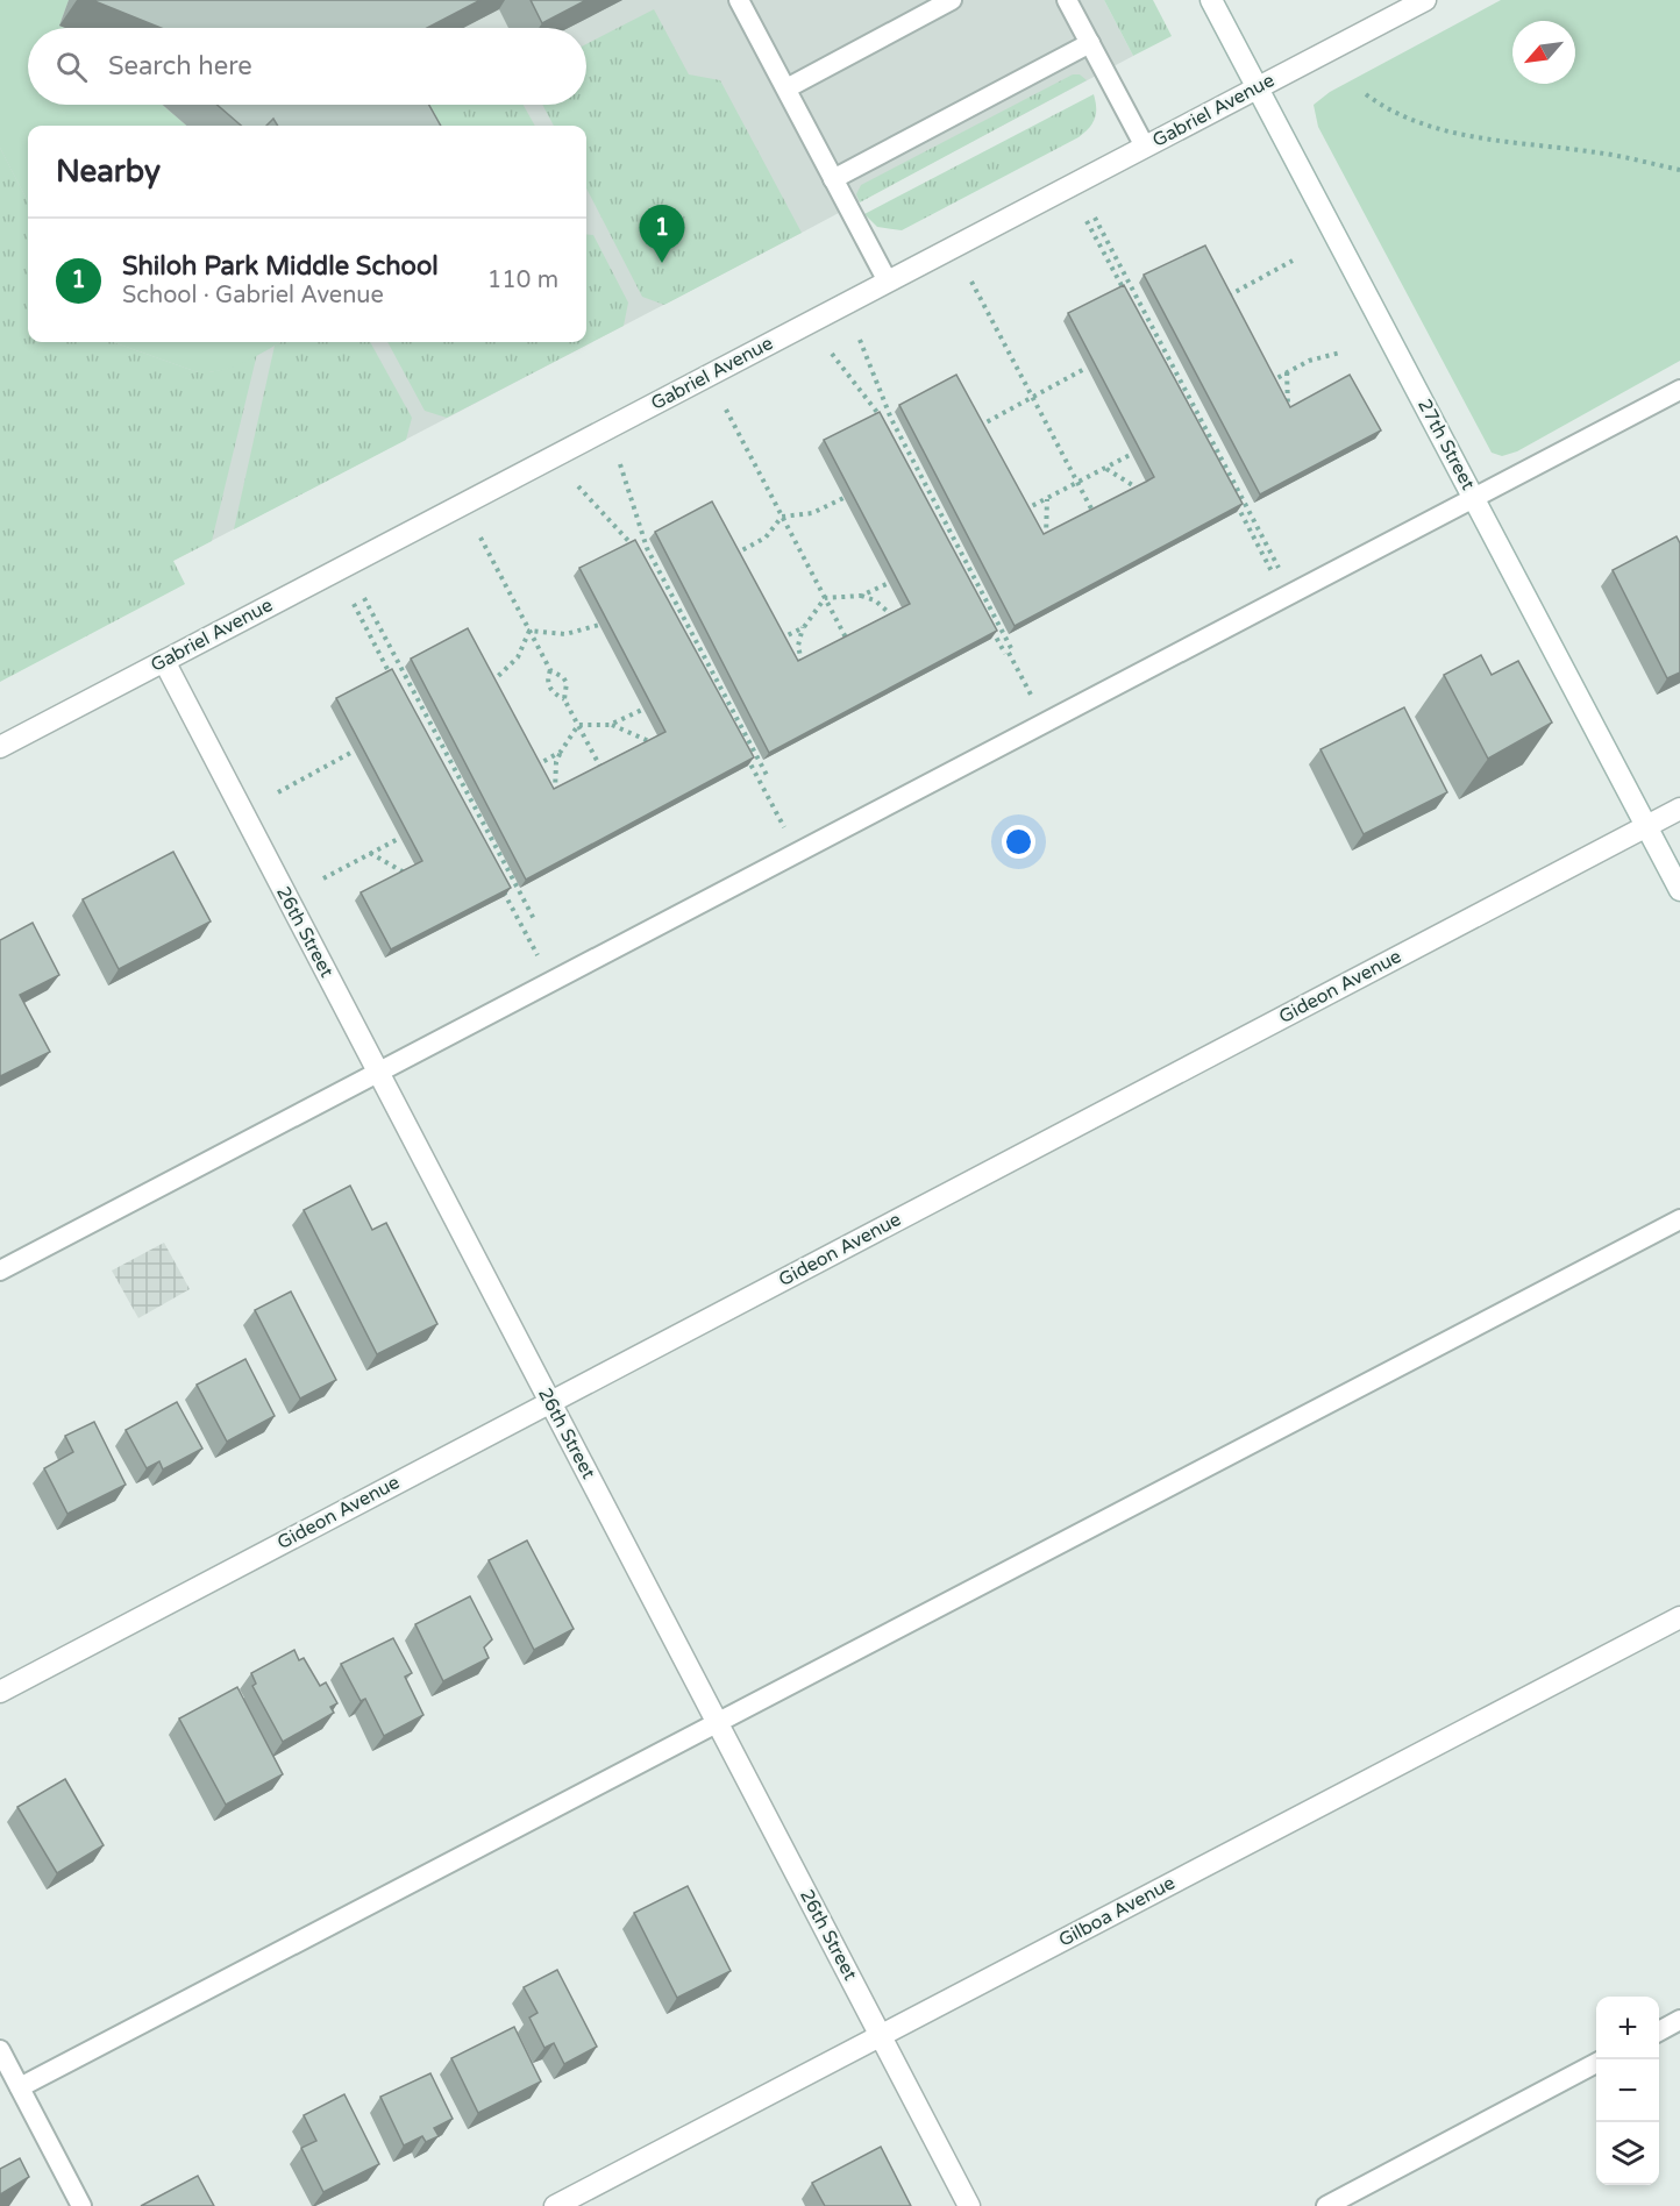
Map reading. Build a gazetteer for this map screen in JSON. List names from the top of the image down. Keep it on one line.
{"streets":{"street":["Gabriel Avenue","27th Street","26th Street","Gideon Avenue","Gilboa Avenue"]},"crossings":[["Gabriel Avenue","27th Street"],["Gabriel Avenue","26th Street"],["27th Street","Gideon Avenue"],["26th Street","Gideon Avenue"],["26th Street","Gilboa Avenue"]],"north":"bottom left","page":{"search":"Search here","heading":"Nearby","pins":"1","list":[{"mark":"1","name":"Shiloh Park Middle School","note":"School · Gabriel Avenue","value":"110 m"}],"map_buttons":["+","−"]}}
